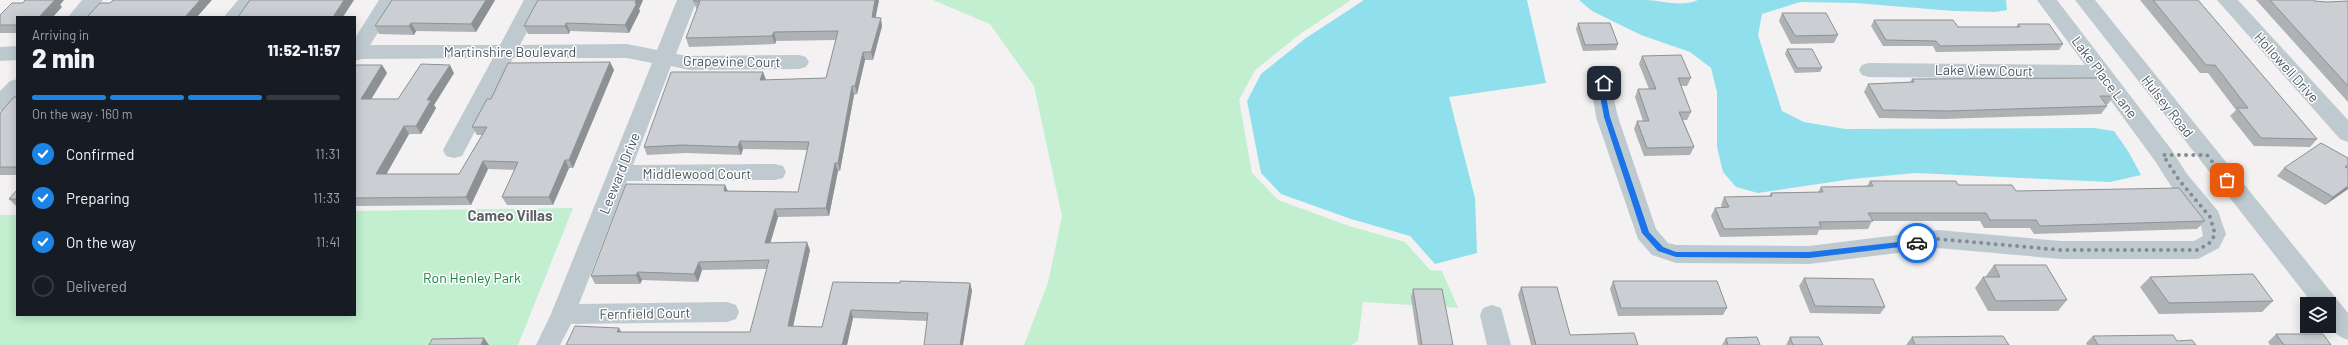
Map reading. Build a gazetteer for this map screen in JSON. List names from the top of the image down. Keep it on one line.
{"streets":{"street":["Martinshire Boulevard","Grapevine Court","Hollowell Drive","Lake View Court","Lake Place Lane","Hulsey Road","Leeward Drive","Middlewood Court","Fernfield Court"]},"crossings":[["Martinshire Boulevard","Grapevine Court"],["Martinshire Boulevard","Leeward Drive"],["Grapevine Court","Leeward Drive"],["Lake View Court","Lake Place Lane"],["Leeward Drive","Middlewood Court"],["Leeward Drive","Fernfield Court"]],"districts":["Cameo Villas"],"parks":["Ron Henley Park"],"page":{"heading":["2 min","Arriving in","11:52–11:57"],"bar":"On the way · 160 m","list":[["Confirmed","11:31"],["Preparing","11:33"],["On the way","11:41"],"Delivered"]}}
